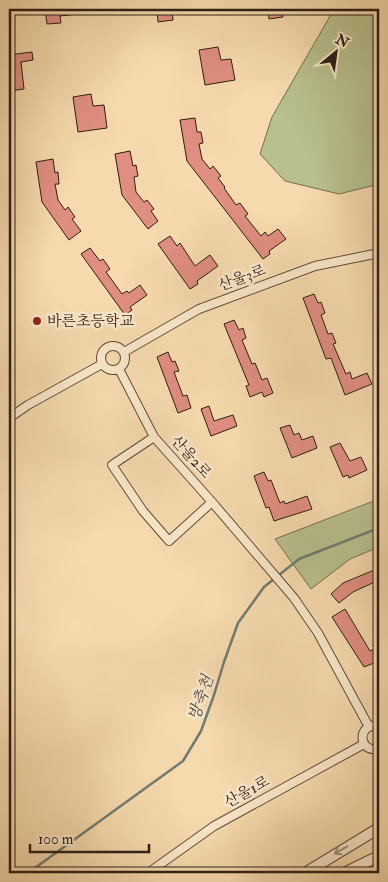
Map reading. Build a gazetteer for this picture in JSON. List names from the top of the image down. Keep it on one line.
{"streets":{"street":["산울3로","산울2로","산울1로"]},"crossings":[["산울3로","산울2로"]],"water":["방축천"],"places":["바른초등학교"],"scale_bar":"100 m","north":"top right"}
